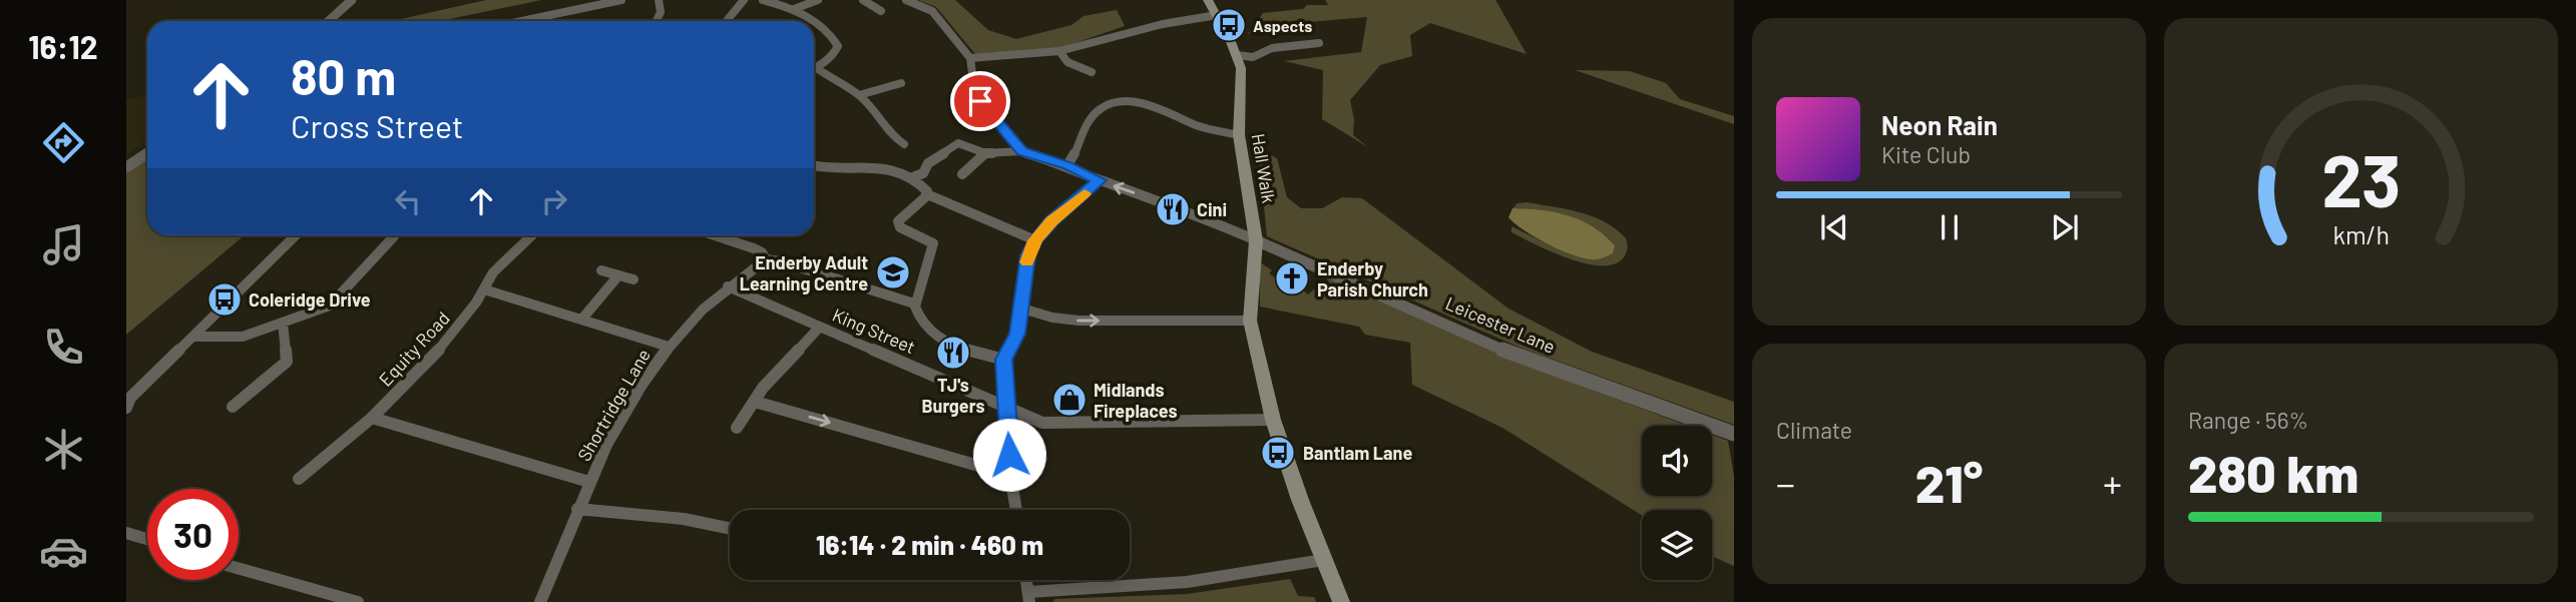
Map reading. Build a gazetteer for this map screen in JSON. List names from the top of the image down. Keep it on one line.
{"streets":{"main road":["Hall Walk"],"street":["Leicester Lane","King Street","Equity Road","Shortridge Lane"]},"crossings":[["Hall Walk","Leicester Lane"],["Hall Walk","King Street"],["King Street","Shortridge Lane"]],"places":{"bus stop":["Aspects","Coleridge Drive","Bantlam Lane"],"restaurant":["Cini","TJ's Burgers"],"school or university":["Enderby Adult Learning Centre"],"church":["Enderby Parish Church"],"shop":["Midlands Fireplaces"]},"page":{"tabs":"16:12","turn":["80 m","Cross Street"],"song":["Neon Rain","Kite Club"],"tile":["Climate",["Range · 56%","280 km"]],"heat":["−","21°","+"],"limit":"30","trip":"16:14 · 2 min · 460 m","gauge":["23","km/h"]}}
